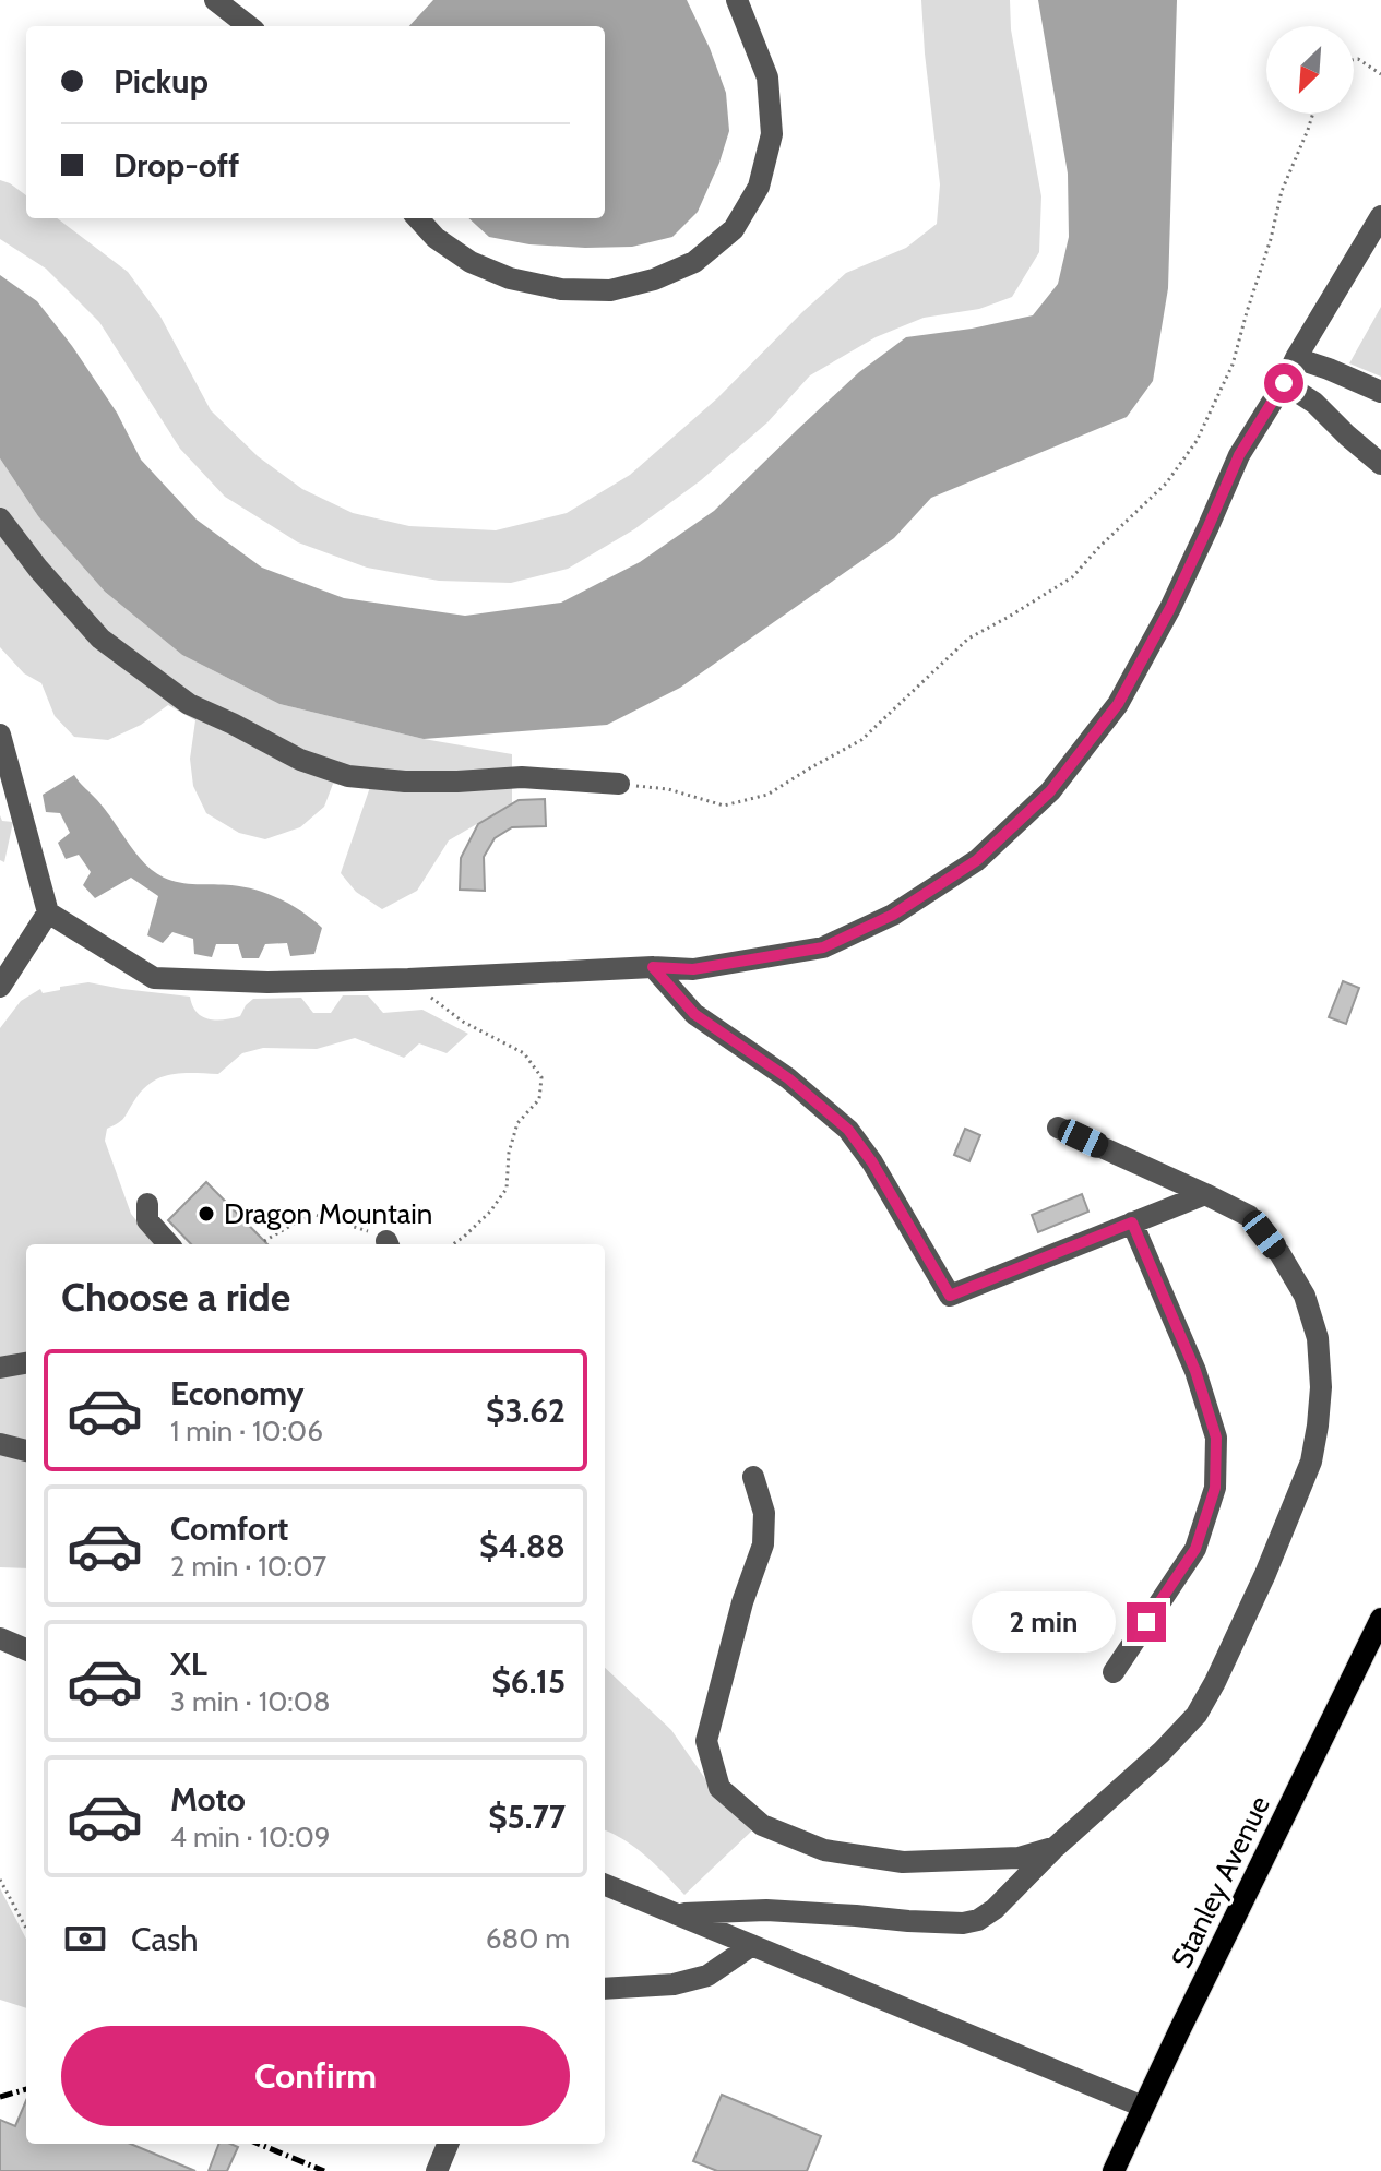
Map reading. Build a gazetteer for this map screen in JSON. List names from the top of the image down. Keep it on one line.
{"streets":{"main road":["Stanley Avenue"]},"places":["Dragon Mountain"],"north":"bottom left","page":{"banner":["Pickup","Drop-off"],"heading":"Choose a ride","list":[{"name":"Economy","note":"1 min · 10:06","value":"$3.62"},{"name":"Comfort","note":"2 min · 10:07","value":"$4.88"},{"name":"XL","note":"3 min · 10:08","value":"$6.15"},{"name":"Moto","note":"4 min · 10:09","value":"$5.77"}],"bubble":"2 min","pay":["Cash","680 m"],"buttons":"Confirm"}}
